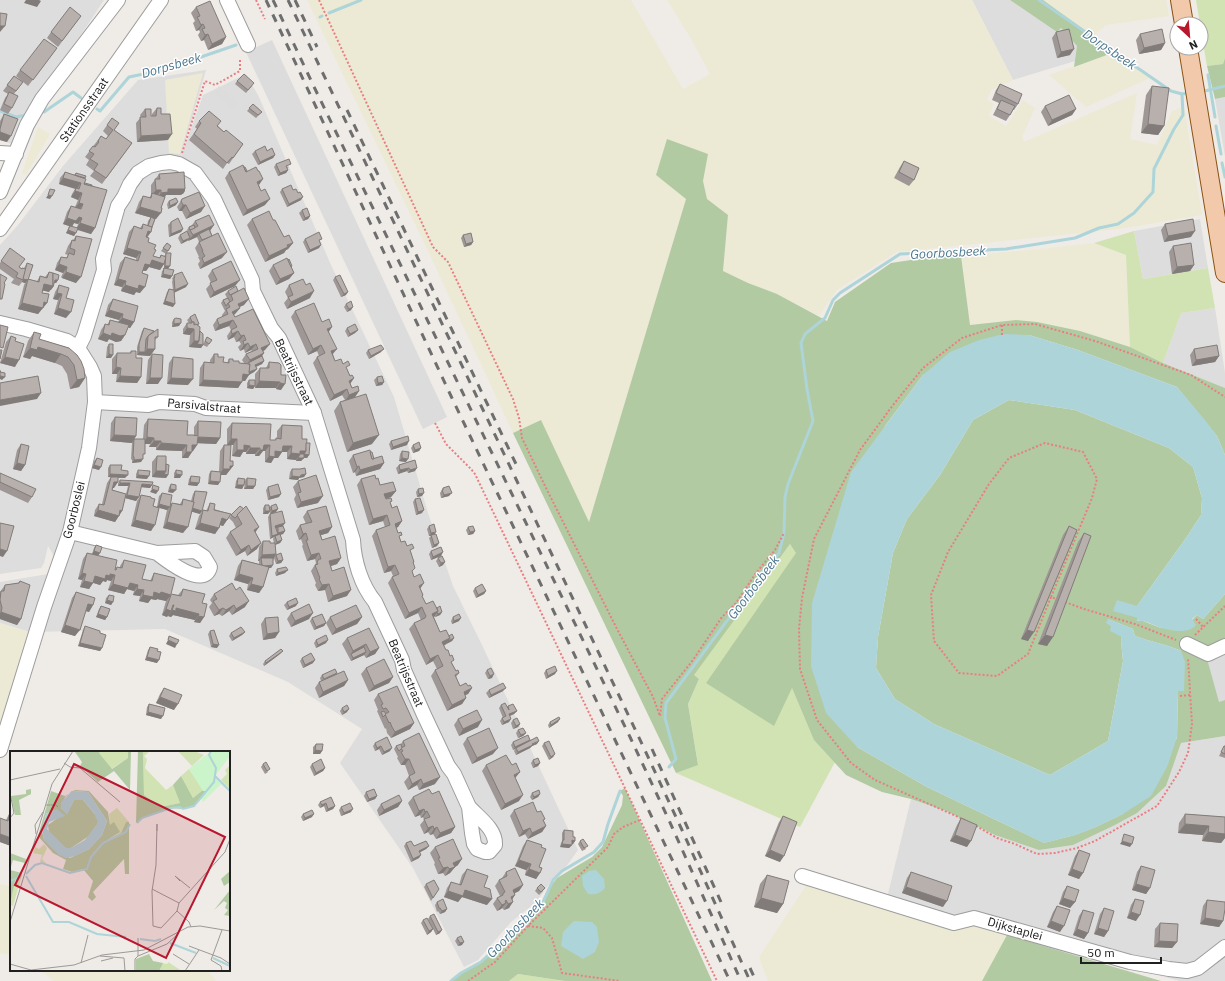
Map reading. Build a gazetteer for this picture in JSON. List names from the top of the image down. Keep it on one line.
{"streets":{"street":["Stationsstraat","Beatrijsstraat","Parsivalstraat","Goorboslei","Dijkstaplei"]},"crossings":[["Beatrijsstraat","Parsivalstraat"],["Parsivalstraat","Goorboslei"]],"water":["Dorpsbeek","Goorbosbeek"],"scale_bar":"50 m","north":"bottom right"}
